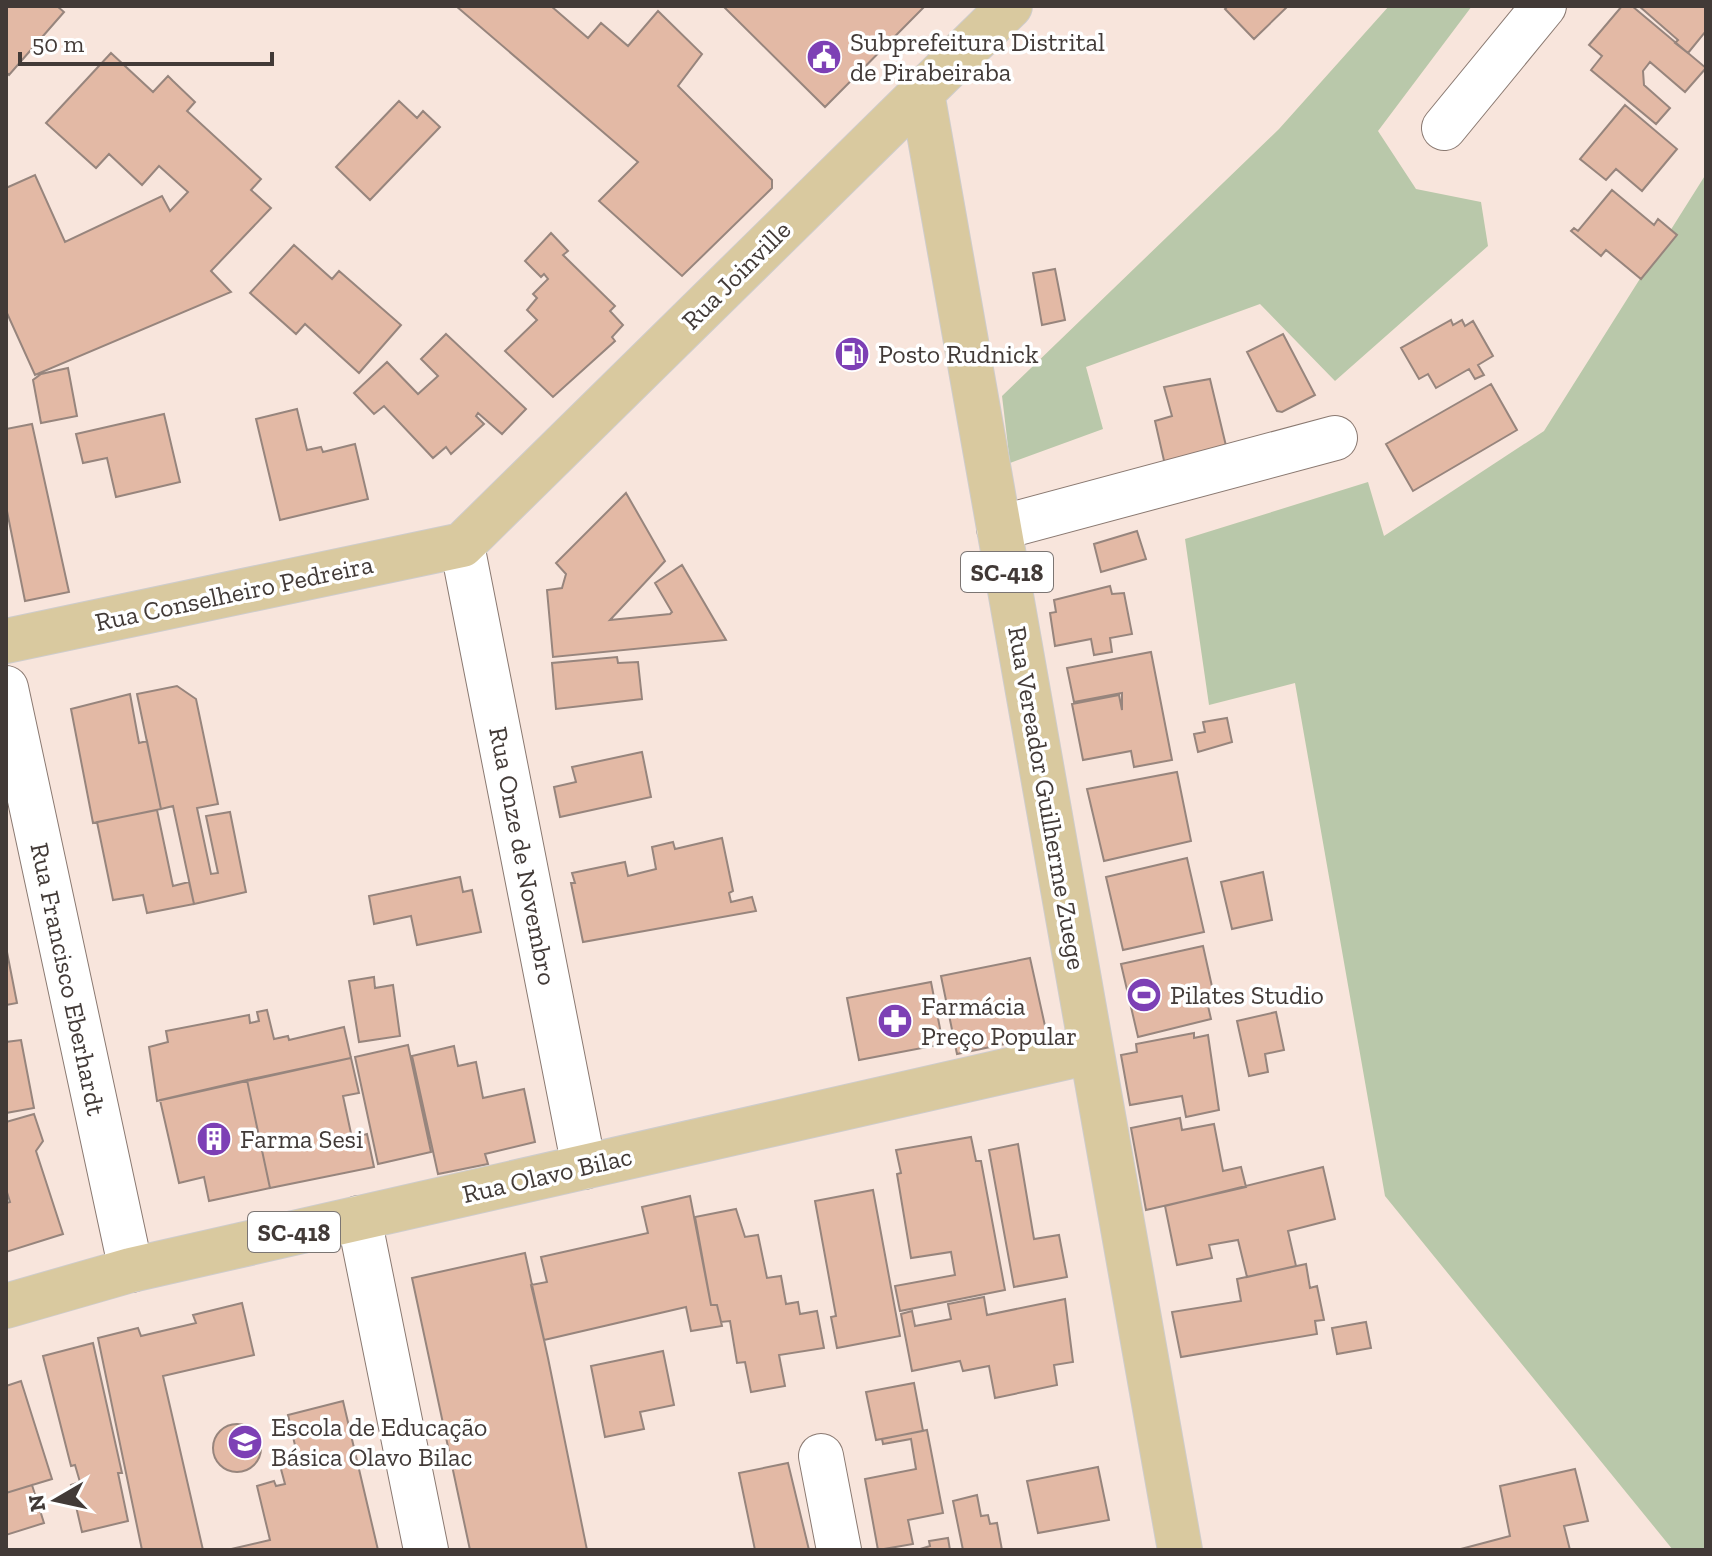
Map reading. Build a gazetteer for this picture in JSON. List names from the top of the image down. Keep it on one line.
{"streets":{"main road":["Rua Joinville","SC-418","Rua Conselheiro Pedreira","Rua Vereador Guilherme Zuege","Rua Olavo Bilac"],"street":["Rua Onze de Novembro","Rua Francisco Eberhardt"]},"crossings":[["Rua Joinville","Rua Conselheiro Pedreira"],["Rua Joinville","Rua Vereador Guilherme Zuege"],["Rua Joinville","Rua Onze de Novembro"],["Rua Conselheiro Pedreira","Rua Onze de Novembro"],["Rua Vereador Guilherme Zuege","Rua Olavo Bilac"],["Rua Onze de Novembro","Rua Olavo Bilac"],["Rua Francisco Eberhardt","Rua Olavo Bilac"]],"places":{"public building":["Subprefeitura Distrital de Pirabeiraba"],"fuel station":["Posto Rudnick"],"sports":["Pilates Studio"],"pharmacy":["Farmácia Preço Popular"],"building":["Farma Sesi"],"school or university":["Escola de Educação Básica Olavo Bilac"]},"scale_bar":"50 m","north":"left"}
